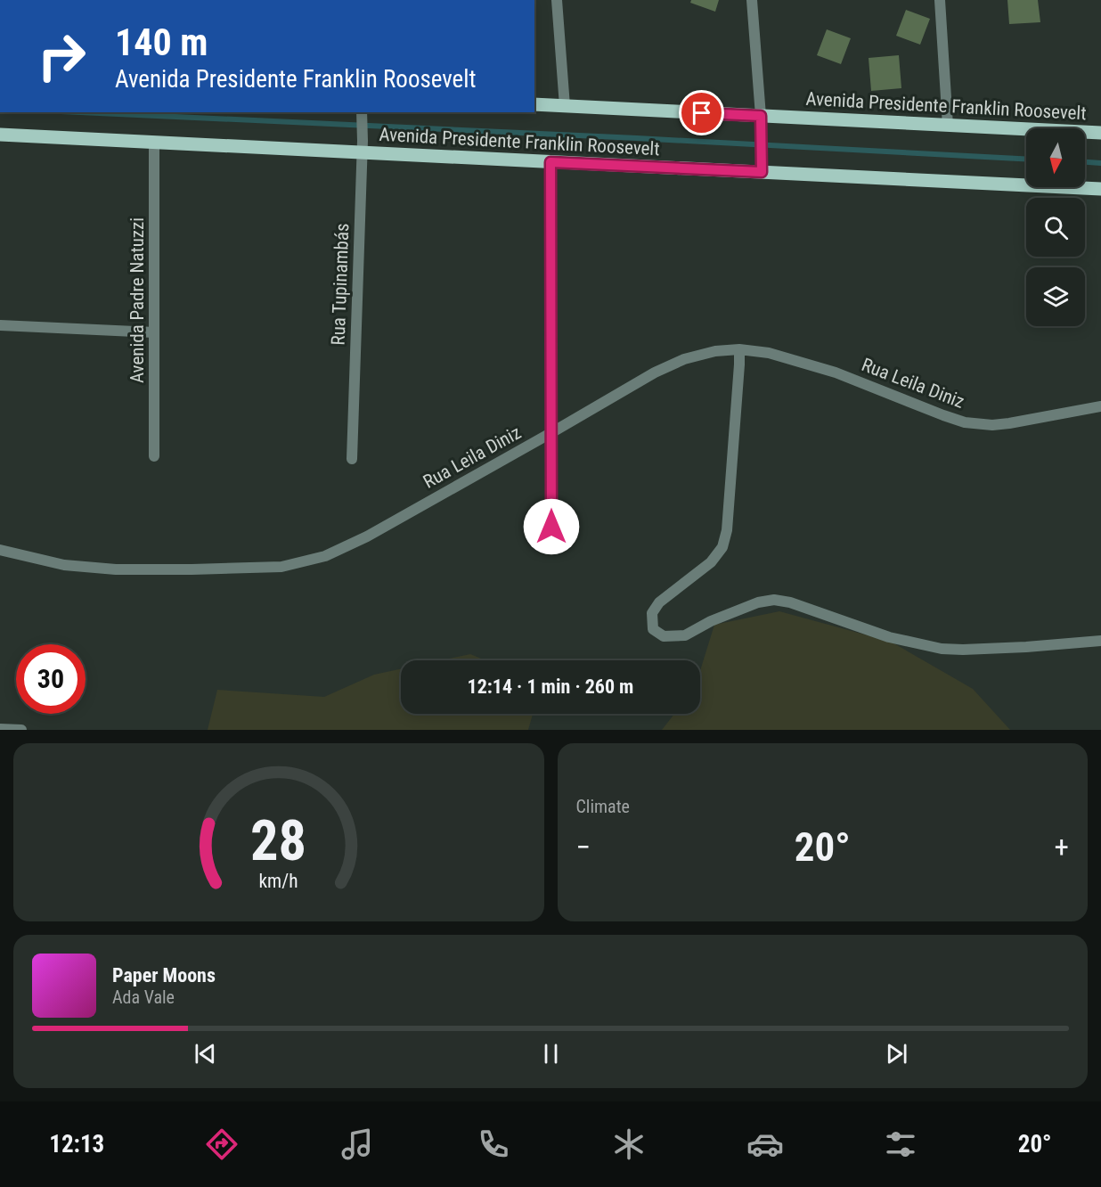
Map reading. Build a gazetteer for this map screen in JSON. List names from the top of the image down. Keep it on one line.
{"streets":{"main road":["Avenida Presidente Franklin Roosevelt"],"street":["Rua Tupinambás","Avenida Padre Natuzzi","Rua Leila Diniz"]},"crossings":[["Avenida Presidente Franklin Roosevelt","Rua Tupinambás"],["Avenida Presidente Franklin Roosevelt","Avenida Padre Natuzzi"]],"north":"bottom","page":{"turn":["140 m","Avenida Presidente Franklin Roosevelt"],"limit":"30","trip":"12:14 · 1 min · 260 m","tile":"Climate","heat":["−","20°","+"],"song":["Paper Moons","Ada Vale"],"tabs":["12:13","20°"],"gauge":["28","km/h"]}}
